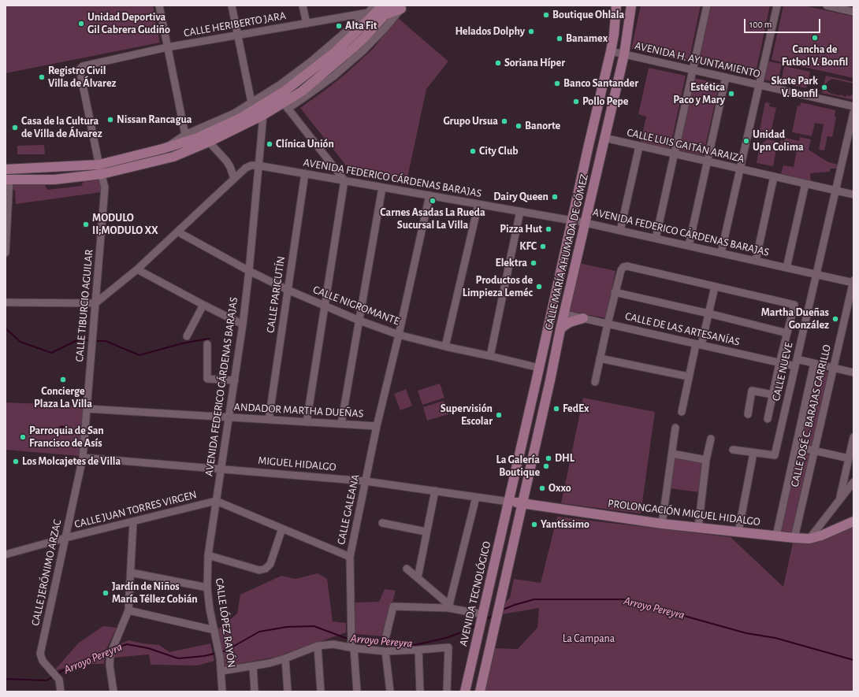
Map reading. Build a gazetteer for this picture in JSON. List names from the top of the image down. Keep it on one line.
{"streets":{"main road":["CALLE MARÍA AHUMADA DE GÓMEZ","PROLONGACIÓN MIGUEL HIDALGO","AVENIDA TECNOLÓGICO"],"street":["CALLE HERIBERTO JARA","AVENIDA H. AYUNTAMIENTO","CALLE LUIS GAITÁN ARAIZA","AVENIDA FEDERICO CÁRDENAS BARAJAS","CALLE PARICUTÍN","CALLE TIBURCIO AGUILAR","CALLE NIGROMANTE","CALLE DE LAS ARTESANÍAS","CALLE NUEVE","ANDADOR MARTHA DUEÑAS","CALLE JOSÉ C. BARAJAS CARRILLO","MIGUEL HIDALGO","CALLE JUAN TORRES VIRGEN","CALLE GALEANA","CALLE JERÓNIMO ARZAC","CALLE LÓPEZ RAYÓN"]},"crossings":[["CALLE HERIBERTO JARA","CALLE TIBURCIO AGUILAR"],["AVENIDA H. AYUNTAMIENTO","CALLE MARÍA AHUMADA DE GÓMEZ"],["CALLE LUIS GAITÁN ARAIZA","CALLE MARÍA AHUMADA DE GÓMEZ"],["CALLE LUIS GAITÁN ARAIZA","CALLE NUEVE"],["AVENIDA FEDERICO CÁRDENAS BARAJAS","CALLE MARÍA AHUMADA DE GÓMEZ"],["AVENIDA FEDERICO CÁRDENAS BARAJAS","CALLE PARICUTÍN"],["AVENIDA FEDERICO CÁRDENAS BARAJAS","CALLE NIGROMANTE"],["AVENIDA FEDERICO CÁRDENAS BARAJAS","CALLE NUEVE"],["AVENIDA FEDERICO CÁRDENAS BARAJAS","ANDADOR MARTHA DUEÑAS"],["AVENIDA FEDERICO CÁRDENAS BARAJAS","CALLE JOSÉ C. BARAJAS CARRILLO"],["AVENIDA FEDERICO CÁRDENAS BARAJAS","MIGUEL HIDALGO"],["AVENIDA FEDERICO CÁRDENAS BARAJAS","CALLE JUAN TORRES VIRGEN"],["AVENIDA FEDERICO CÁRDENAS BARAJAS","CALLE GALEANA"],["AVENIDA FEDERICO CÁRDENAS BARAJAS","CALLE LÓPEZ RAYÓN"],["CALLE MARÍA AHUMADA DE GÓMEZ","CALLE NIGROMANTE"],["CALLE MARÍA AHUMADA DE GÓMEZ","CALLE DE LAS ARTESANÍAS"],["CALLE MARÍA AHUMADA DE GÓMEZ","MIGUEL HIDALGO"],["CALLE MARÍA AHUMADA DE GÓMEZ","PROLONGACIÓN MIGUEL HIDALGO"],["CALLE MARÍA AHUMADA DE GÓMEZ","AVENIDA TECNOLÓGICO"],["CALLE PARICUTÍN","CALLE NIGROMANTE"],["CALLE PARICUTÍN","ANDADOR MARTHA DUEÑAS"],["CALLE TIBURCIO AGUILAR","ANDADOR MARTHA DUEÑAS"],["CALLE TIBURCIO AGUILAR","MIGUEL HIDALGO"],["CALLE TIBURCIO AGUILAR","CALLE JERÓNIMO ARZAC"],["CALLE NIGROMANTE","CALLE GALEANA"],["CALLE DE LAS ARTESANÍAS","CALLE NUEVE"],["CALLE DE LAS ARTESANÍAS","CALLE JOSÉ C. BARAJAS CARRILLO"],["ANDADOR MARTHA DUEÑAS","CALLE GALEANA"],["CALLE JOSÉ C. BARAJAS CARRILLO","PROLONGACIÓN MIGUEL HIDALGO"],["MIGUEL HIDALGO","CALLE GALEANA"],["MIGUEL HIDALGO","PROLONGACIÓN MIGUEL HIDALGO"],["MIGUEL HIDALGO","CALLE JERÓNIMO ARZAC"],["MIGUEL HIDALGO","AVENIDA TECNOLÓGICO"],["CALLE JUAN TORRES VIRGEN","CALLE JERÓNIMO ARZAC"],["CALLE JUAN TORRES VIRGEN","CALLE LÓPEZ RAYÓN"],["PROLONGACIÓN MIGUEL HIDALGO","AVENIDA TECNOLÓGICO"]],"water":["Arroyo Pereyra"],"parks":["La Campana"],"places":["Boutique Ohlala","Unidad Deportiva Gil Cabrera Gudiño","Alta Fit","Helados Dolphy","Cancha de Futbol V. Bonfil","Banamex","Soriana Híper","Registro Civil Villa de Álvarez","Banco Santander","Skate Park V. Bonfil","Estética Paco y Mary","Pollo Pepe","Nissan Rancagua","Grupo Ursua","Banorte","Casa de la Cultura de Villa de Álvarez","Unidad Upn Colima","Clínica Unión","City Club","Dairy Queen","Carnes Asadas La Rueda Sucursal La Villa","MODULO II;MODULO XX","Pizza Hut","KFC","Elektra","Productos de Limpieza Leméc","Martha Dueñas González","Concierge Plaza La Villa","FedEx","Supervisión Escolar","Parroquia de San Francisco de Asís","DHL","Los Molcajetes de Villa","La Galería Boutique","Oxxo","Yantíssimo","Jardín de Niños María Téllez Cobián"],"scale_bar":"100 m"}
